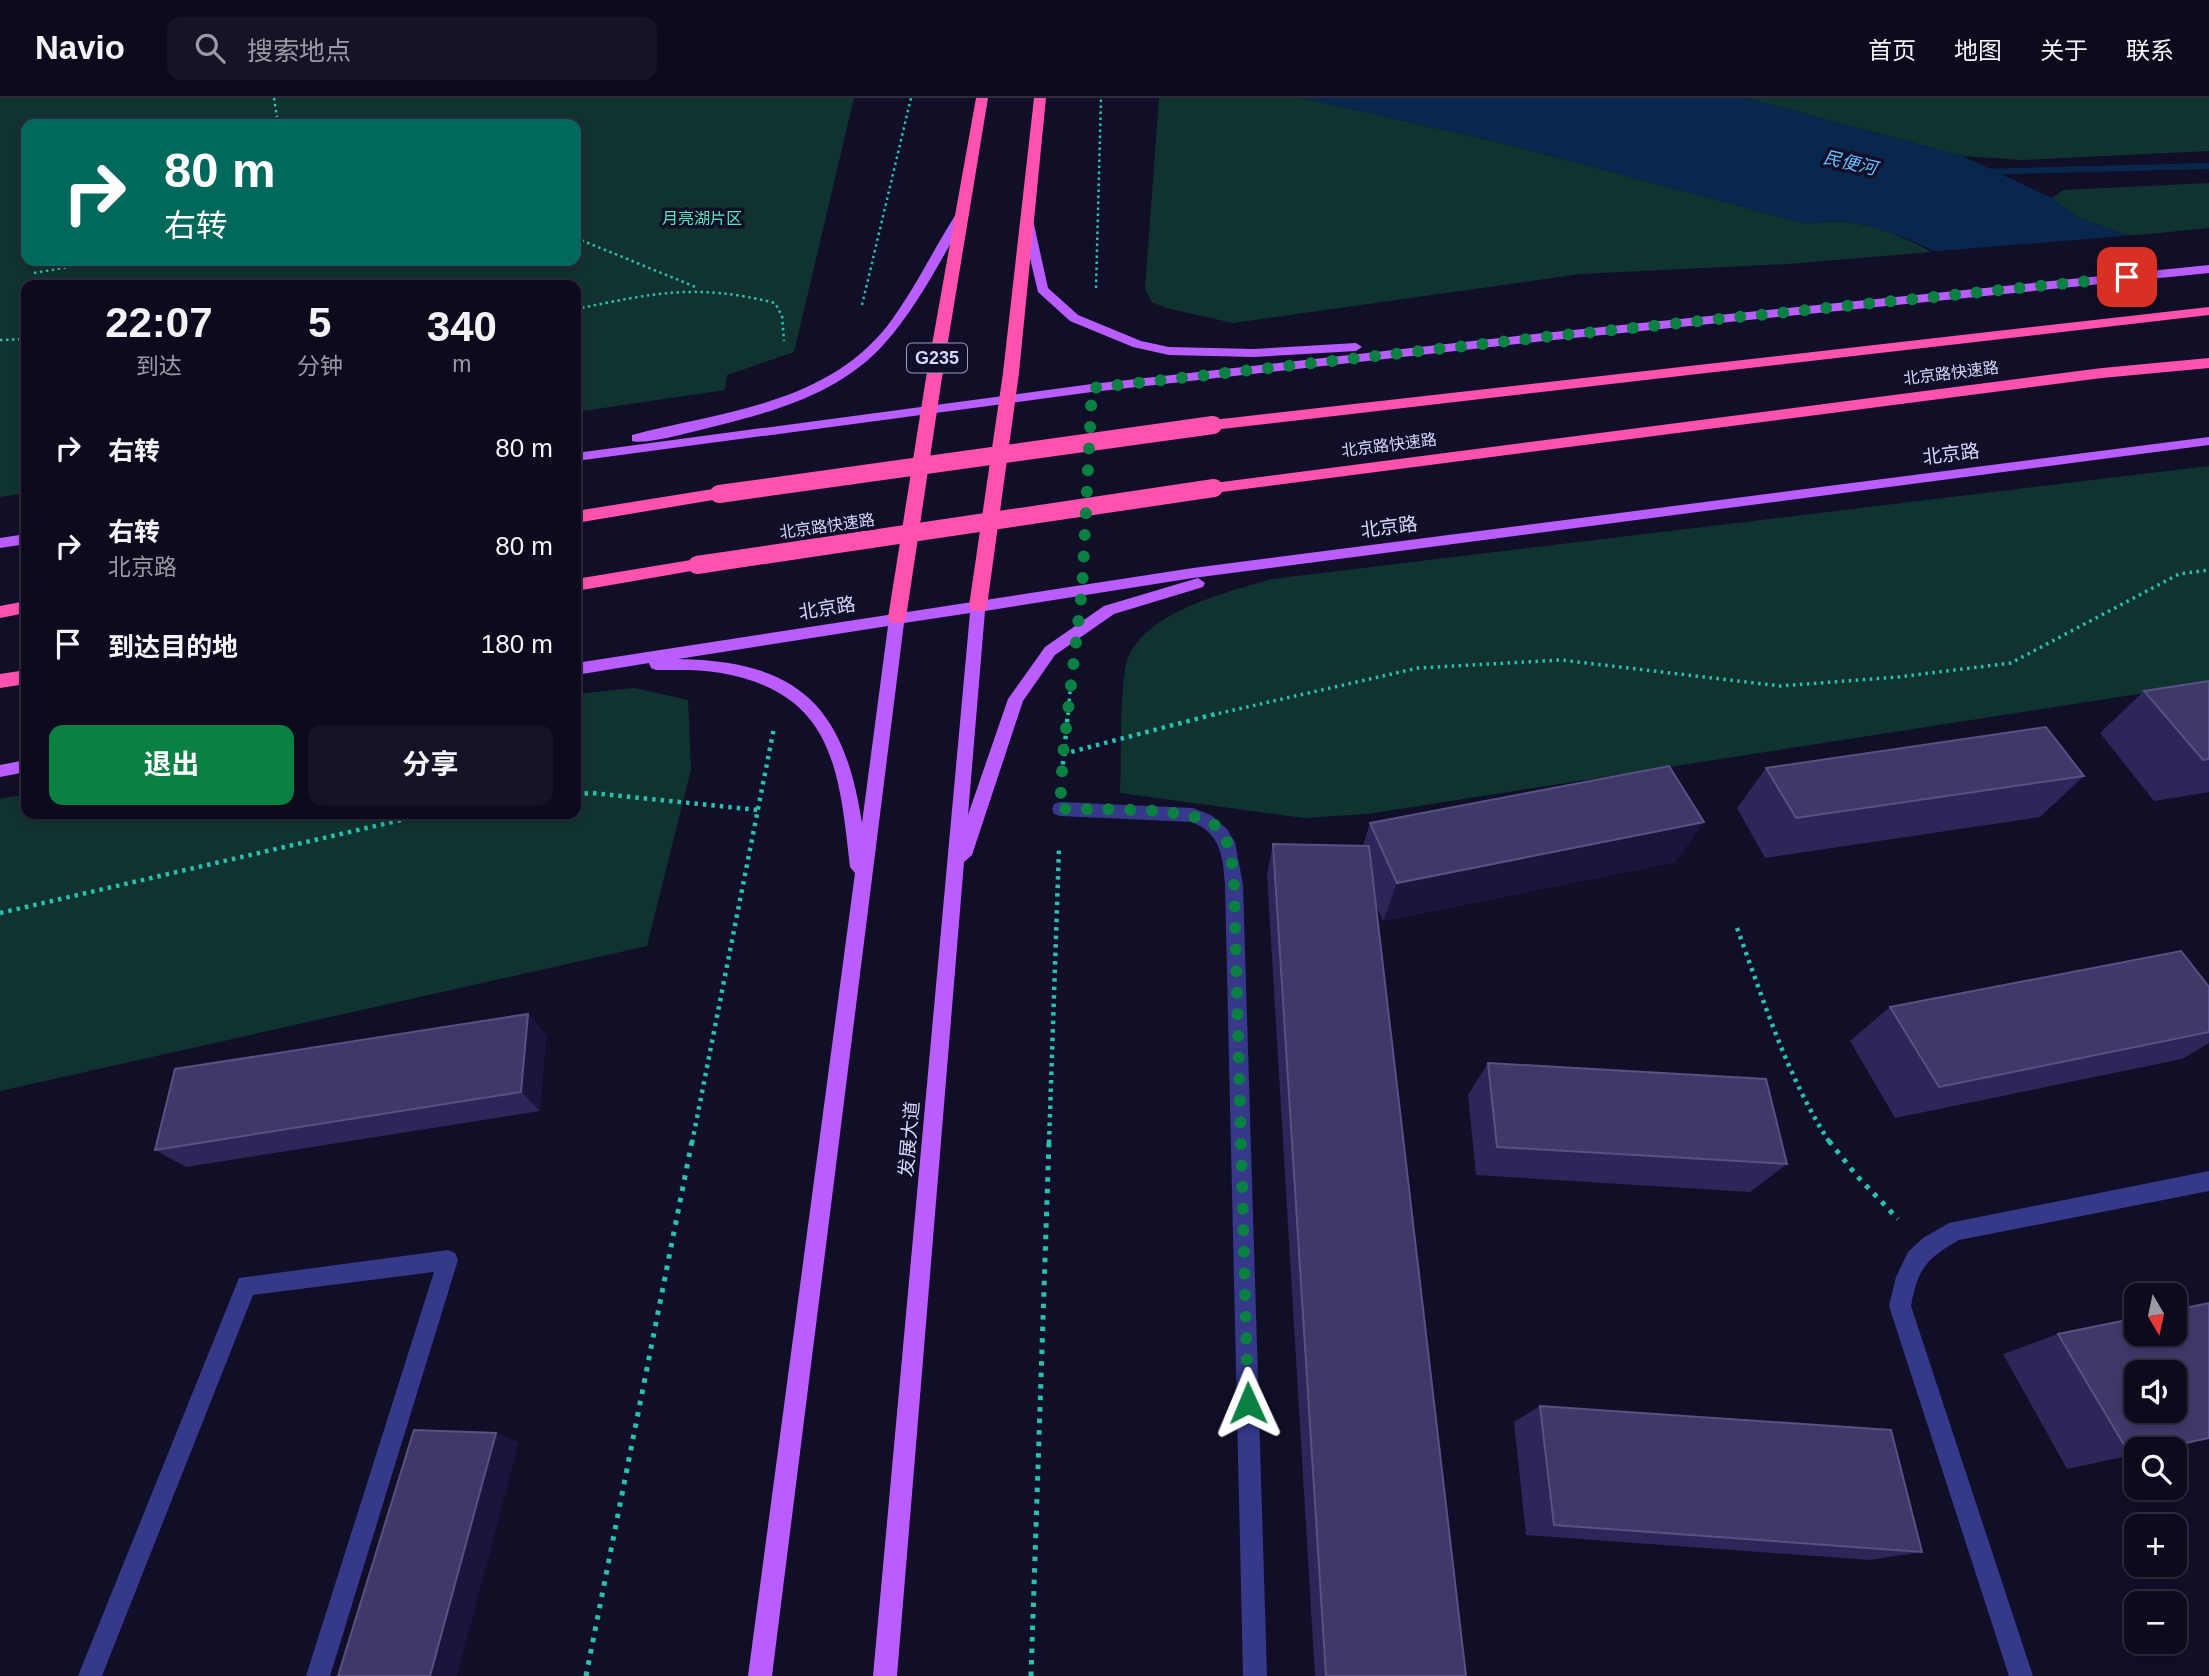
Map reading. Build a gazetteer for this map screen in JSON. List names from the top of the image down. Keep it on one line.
{"streets":{"highway":["G235","北京路快速路"],"main road":["北京路","发展大道"]},"crossings":[["G235","北京路"],["北京路","发展大道"]],"water":["民便河"],"parks":["月亮湖片区"],"north":"bottom","page":{"header":"Navio","search":"搜索地点","nav":["首页","地图","关于","联系"],"turn":["80 m","右转"],"eta":["22:07","到达","5","分钟","340","m"],"list":[{"name":"右转","value":"80 m"},{"name":"右转","note":"北京路","value":"80 m"},{"name":"到达目的地","value":"180 m"}],"buttons":["退出","分享"],"map_buttons":["+","−"]}}
